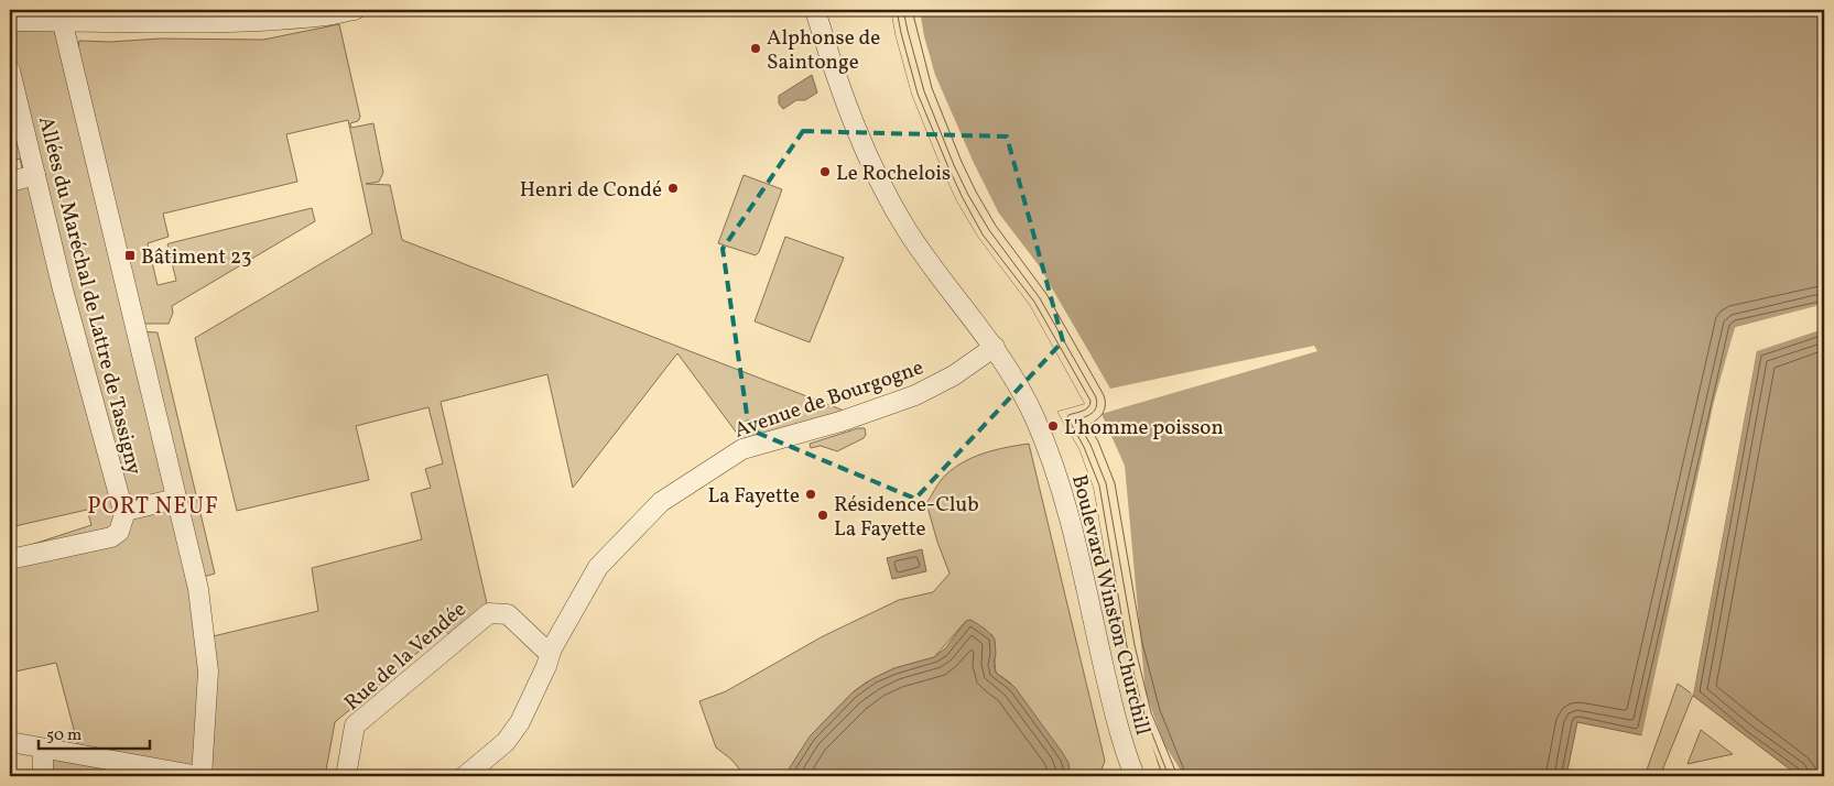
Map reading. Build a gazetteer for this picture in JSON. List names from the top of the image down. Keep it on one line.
{"streets":{"street":["Allées du Maréchal de Lattre de Tassigny","Avenue de Bourgogne","Boulevard Winston Churchill","Rue de la Vendée"]},"crossings":[["Avenue de Bourgogne","Boulevard Winston Churchill"],["Avenue de Bourgogne","Rue de la Vendée"]],"districts":["PORT NEUF"],"places":{"other":["Alphonse de Saintonge","Le Rochelois","Henri de Condé","L'homme poisson","La Fayette","Résidence-Club La Fayette"],"transit":["Bâtiment 23"]},"scale_bar":"50 m"}
